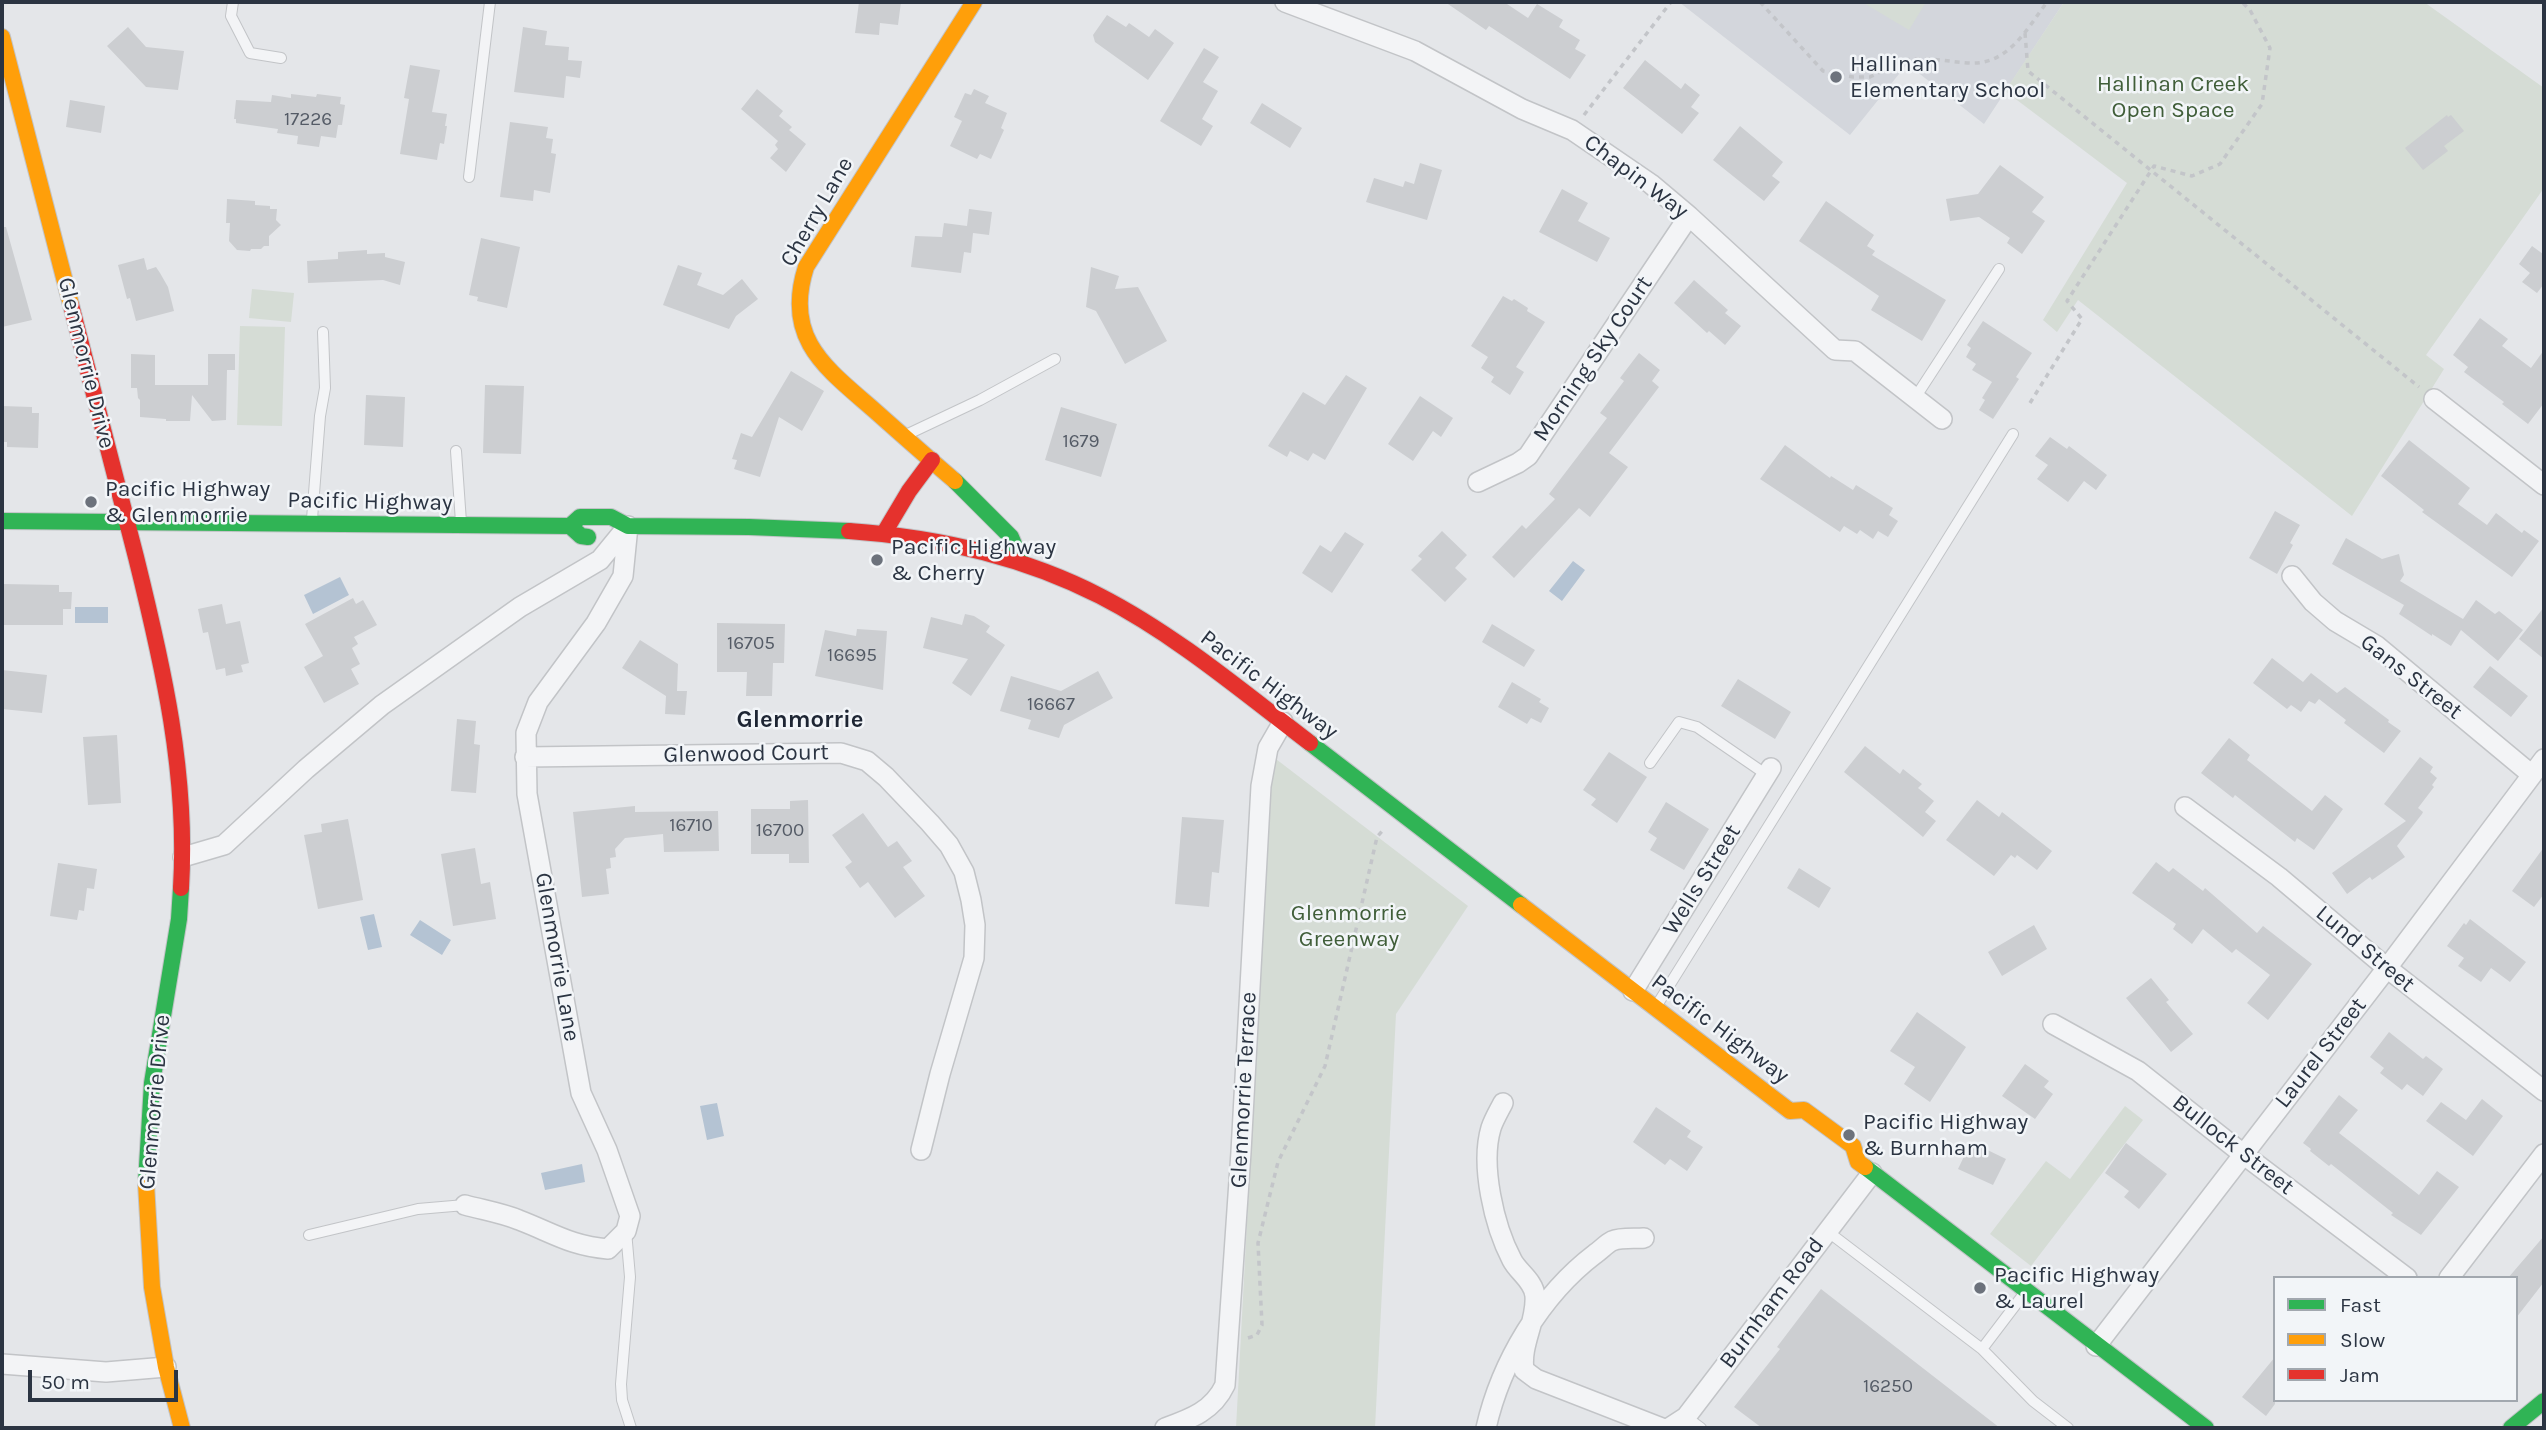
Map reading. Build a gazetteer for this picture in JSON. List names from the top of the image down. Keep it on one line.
{"streets":{"main road":["Cherry Lane","Glenmorrie Drive","Pacific Highway"],"street":["Chapin Way","Morning Sky Court","Gans Street","Glenwood Court","Wells Street","Lund Street","Glenmorrie Lane","Laurel Street","Glenmorrie Terrace","Bullock Street","Burnham Road"]},"crossings":[["Chapin Way","Morning Sky Court"],["Cherry Lane","Pacific Highway"],["Glenmorrie Drive","Pacific Highway"],["Pacific Highway","Wells Street"],["Pacific Highway","Glenmorrie Lane"],["Pacific Highway","Laurel Street"],["Pacific Highway","Glenmorrie Terrace"],["Pacific Highway","Burnham Road"],["Gans Street","Laurel Street"],["Glenwood Court","Glenmorrie Lane"],["Lund Street","Laurel Street"],["Laurel Street","Bullock Street"]],"districts":["Glenmorrie"],"parks":["Hallinan Creek Open Space","Glenmorrie Greenway"],"places":["Hallinan Elementary School","Pacific Highway & Glenmorrie","Pacific Highway & Cherry","Pacific Highway & Burnham","Pacific Highway & Laurel"],"house_numbers":["17226","1679","16705","16695","16667","16710","16700","16250"],"legend":["Fast","Slow","Jam"],"scale_bar":"50 m"}
